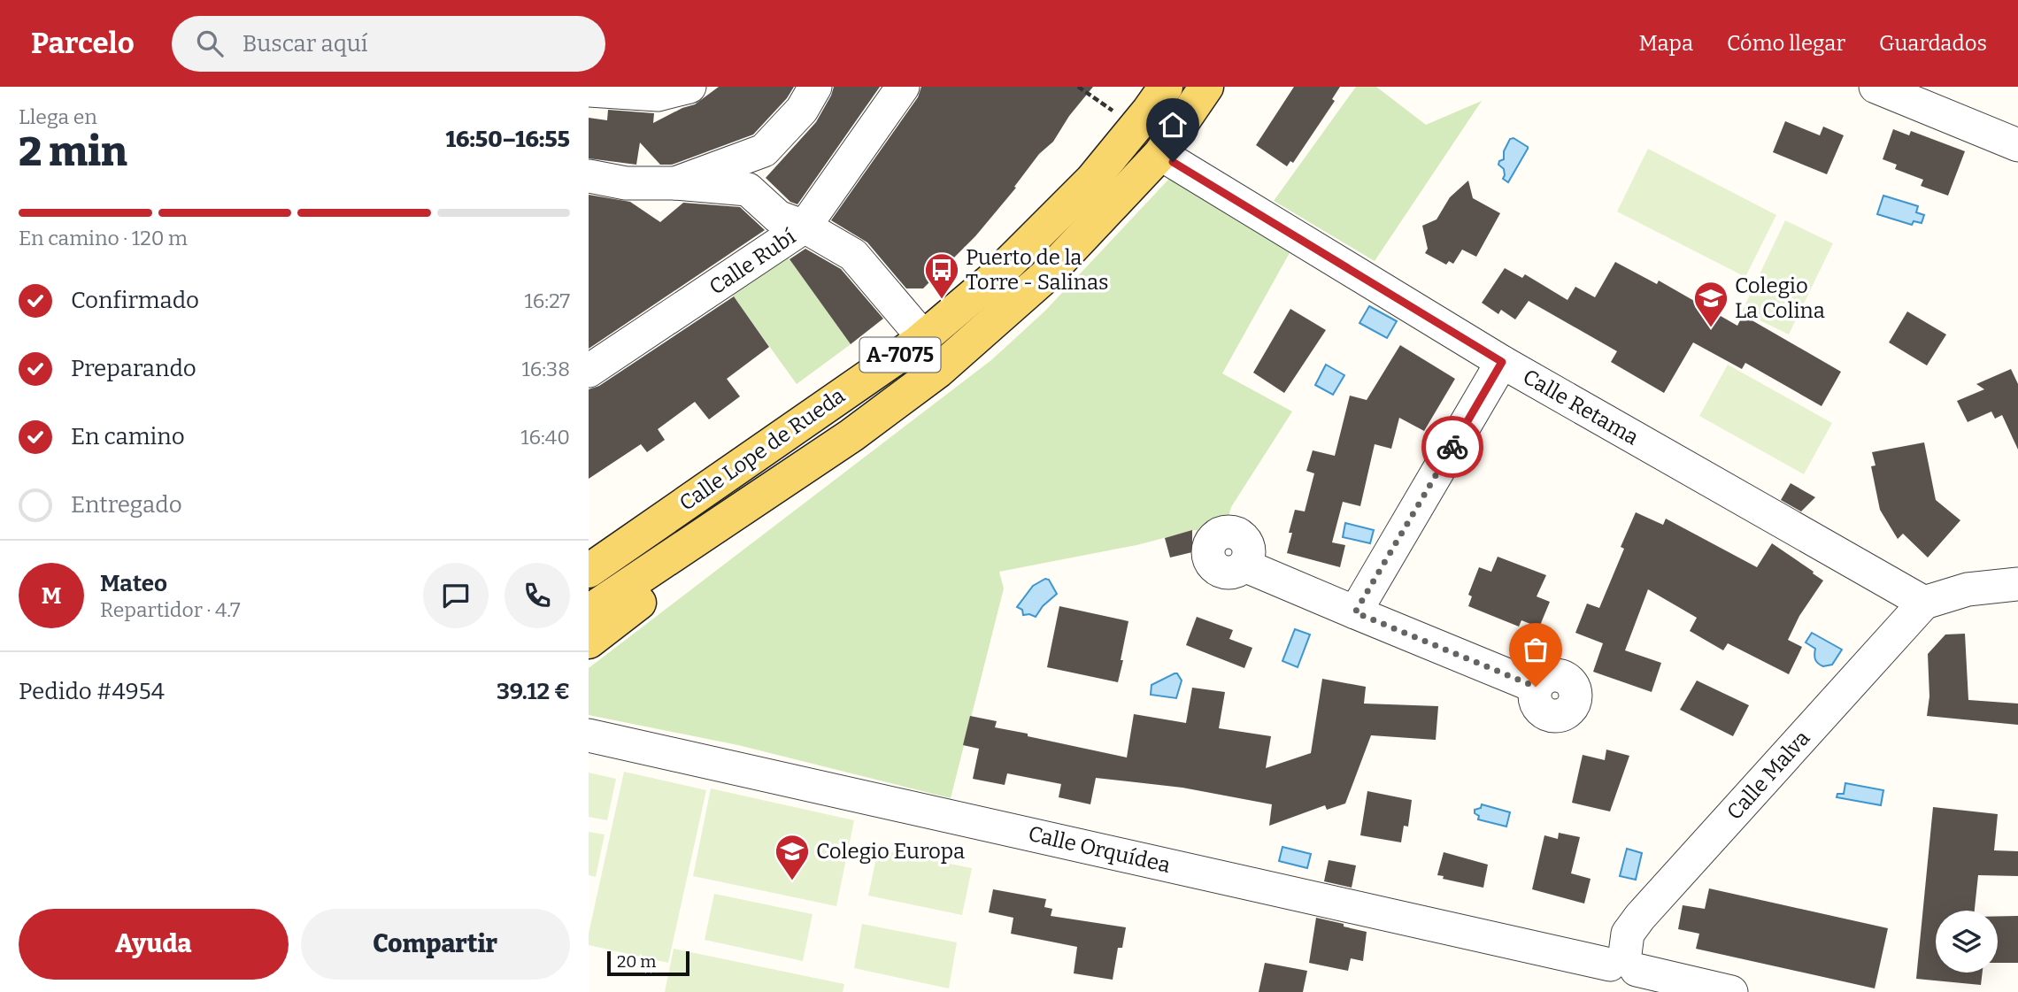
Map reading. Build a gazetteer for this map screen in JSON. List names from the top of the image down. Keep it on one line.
{"streets":{"main road":["A-7075","Calle Lope de Rueda"],"street":["Calle Rubí","Calle Retama","Calle Malva","Calle Orquídea"]},"crossings":[["Calle Retama","Calle Lope de Rueda"],["Calle Retama","Calle Malva"],["Calle Malva","Calle Orquídea"]],"places":{"bus stop":["Puerto de la Torre - Salinas"],"school or university":["Colegio La Colina","Colegio Europa"]},"scale_bar":"20 m","page":{"header":"Parcelo","search":"Buscar aquí","nav":["Mapa","Cómo llegar","Guardados"],"heading":["2 min","Llega en","16:50–16:55"],"panel":["Mateo","Repartidor · 4.7","Pedido #4954","39.12 €"],"bar":"En camino · 120 m","list":[["Confirmado","16:27"],["Preparando","16:38"],["En camino","16:40"],"Entregado"],"round":"M","buttons":["Ayuda","Compartir"],"scale":"20 m"}}
